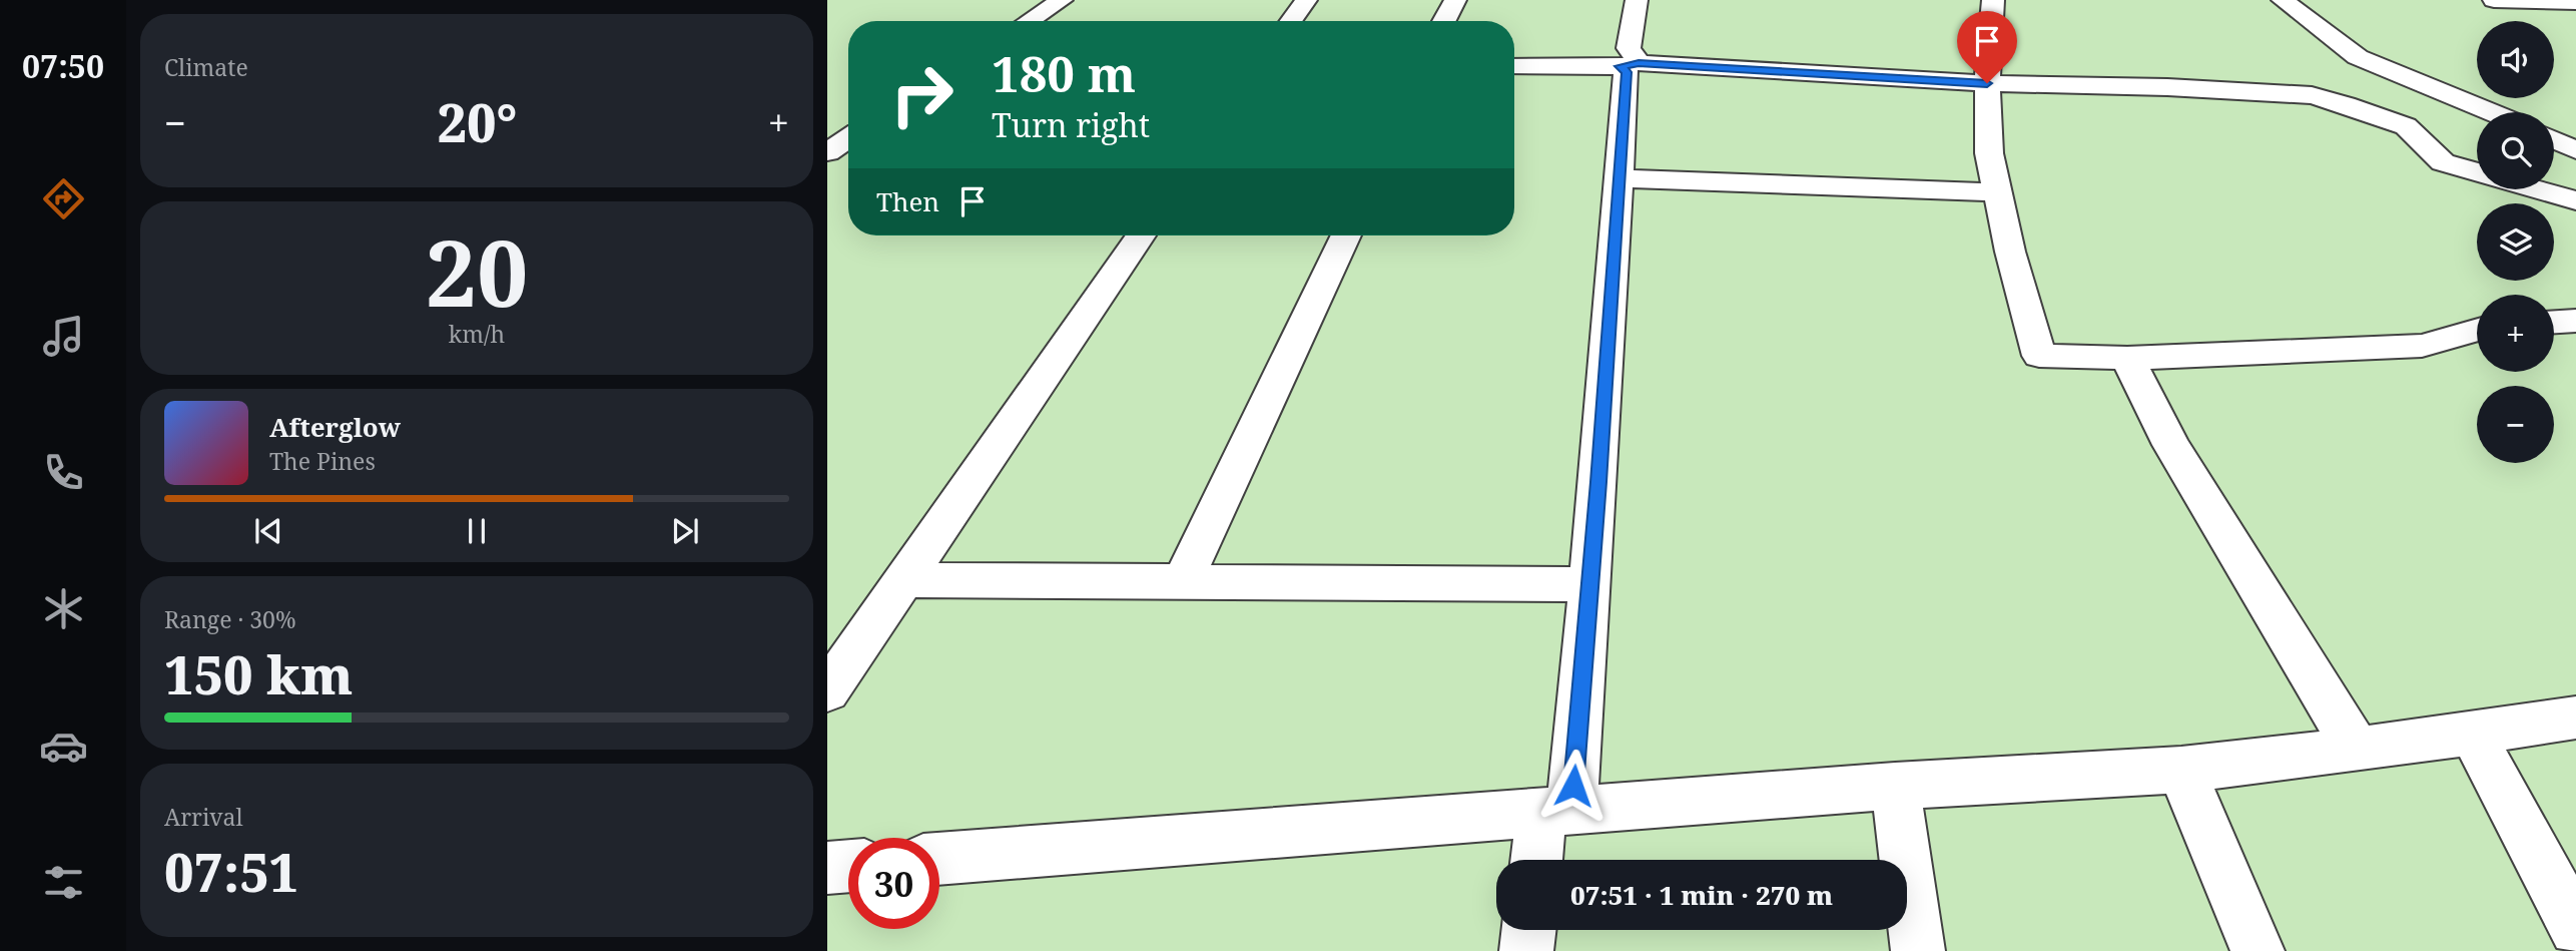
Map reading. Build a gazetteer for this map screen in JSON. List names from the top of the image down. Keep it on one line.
{"page":{"tabs":"07:50","tile":["Climate",["20","km/h"],["Range · 30%","150 km"],["Arrival","07:51"]],"map_buttons":["+","−"],"turn":["180 m","Turn right"],"heat":["−","20°","+"],"then":"Then","song":["Afterglow","The Pines"],"limit":"30","trip":"07:51 · 1 min · 270 m"}}
